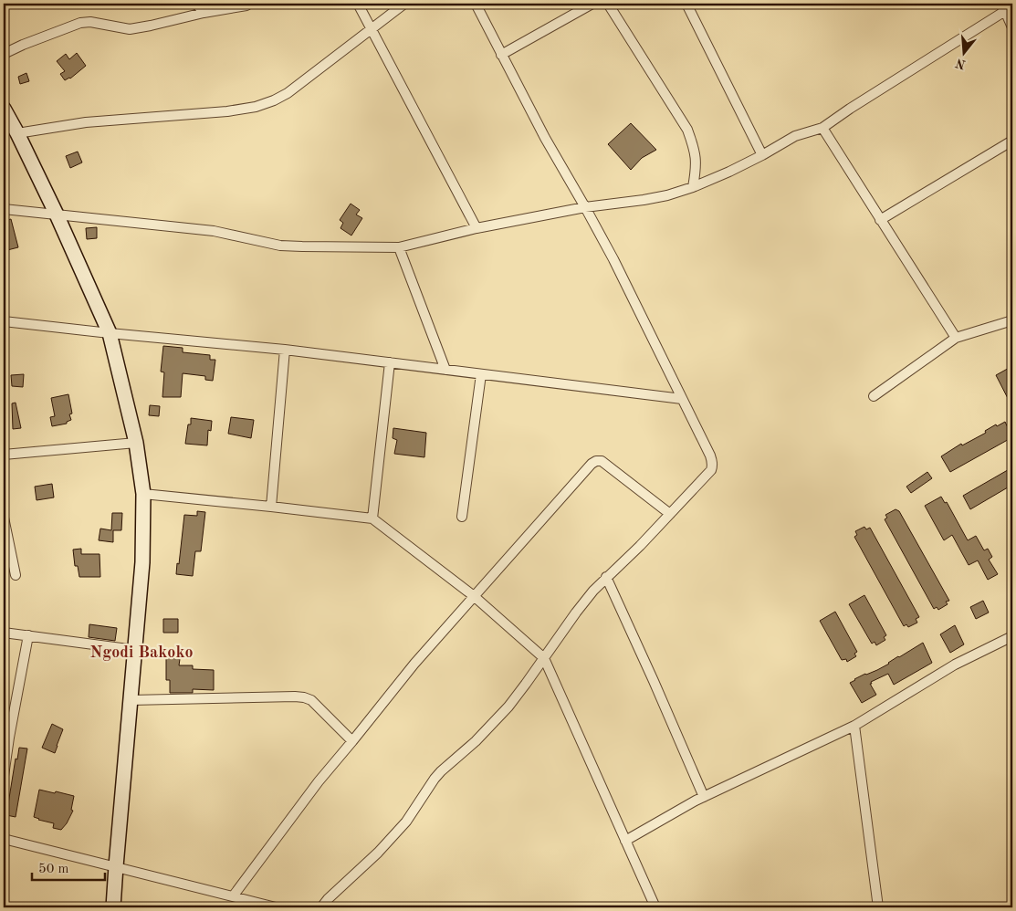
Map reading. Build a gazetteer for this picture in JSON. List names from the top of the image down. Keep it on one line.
{"districts":["Ngodi Bakoko"],"scale_bar":"50 m","north":"bottom"}
